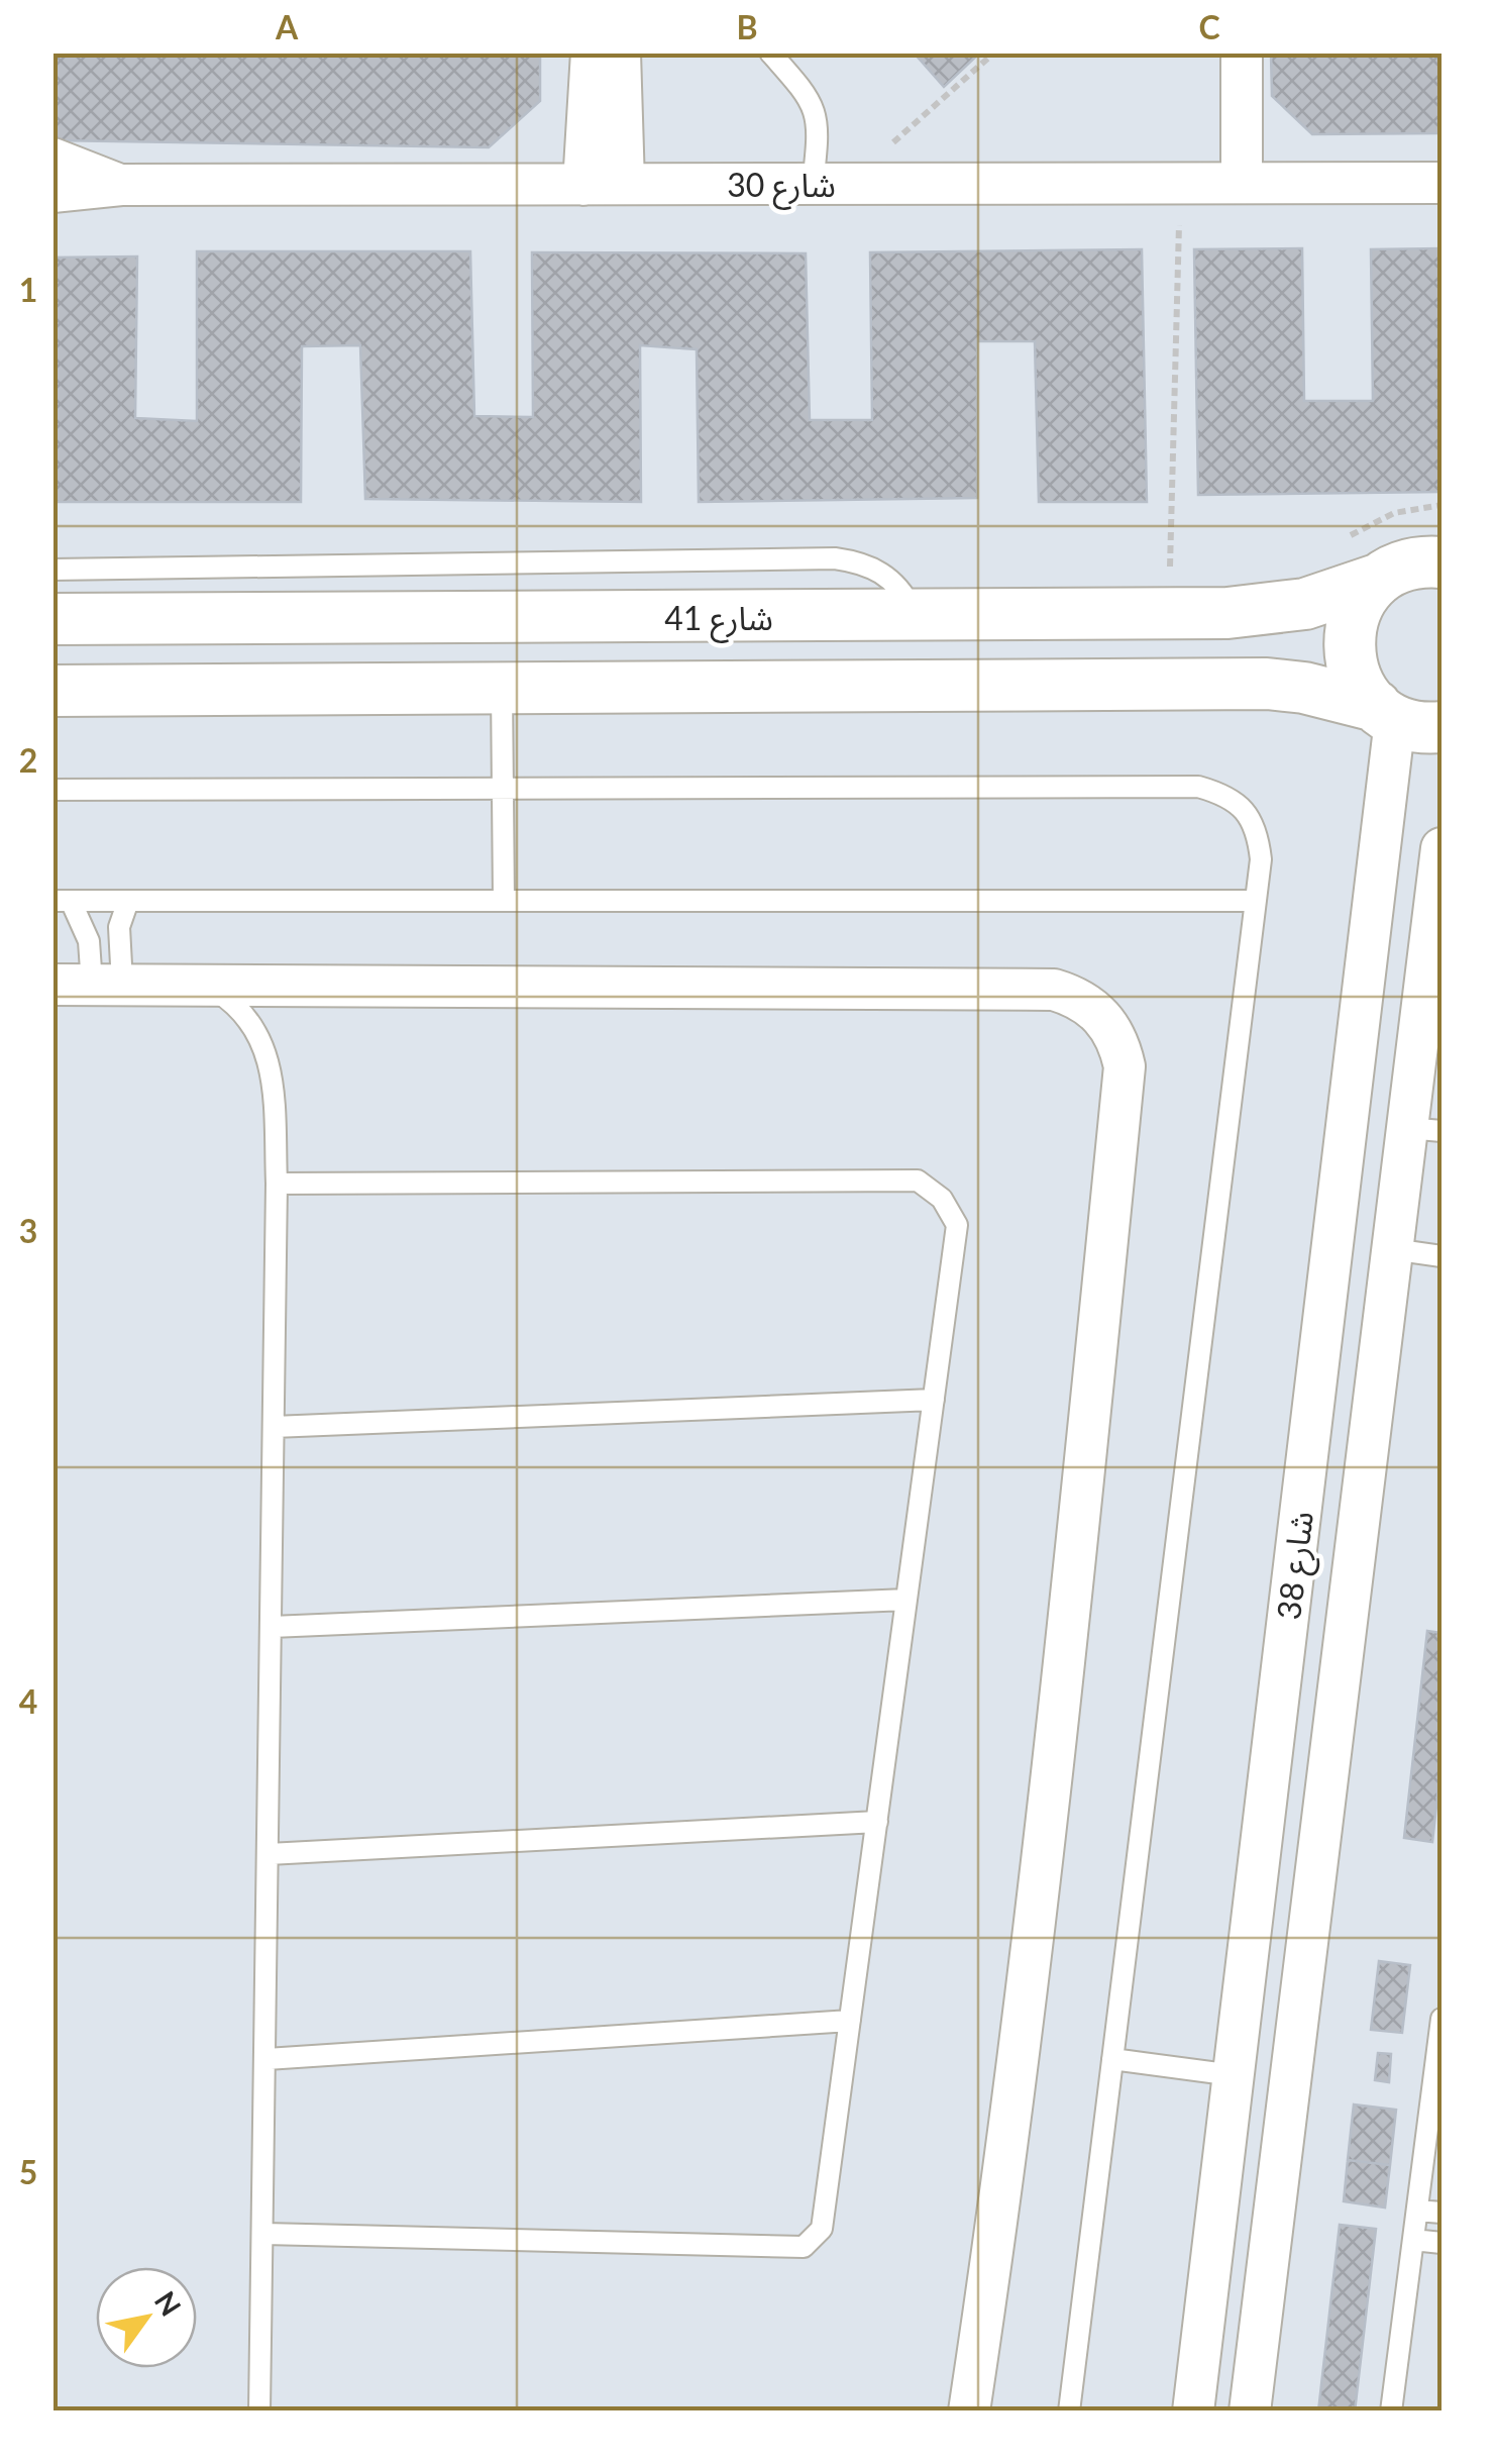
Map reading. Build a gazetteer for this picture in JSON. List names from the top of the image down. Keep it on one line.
{"streets":{"street":["شارع 30","شارع 41","شارع 38"]},"north":"top right","grid":{"columns":["A","B","C"],"rows":["1","2","3","4","5"]}}
